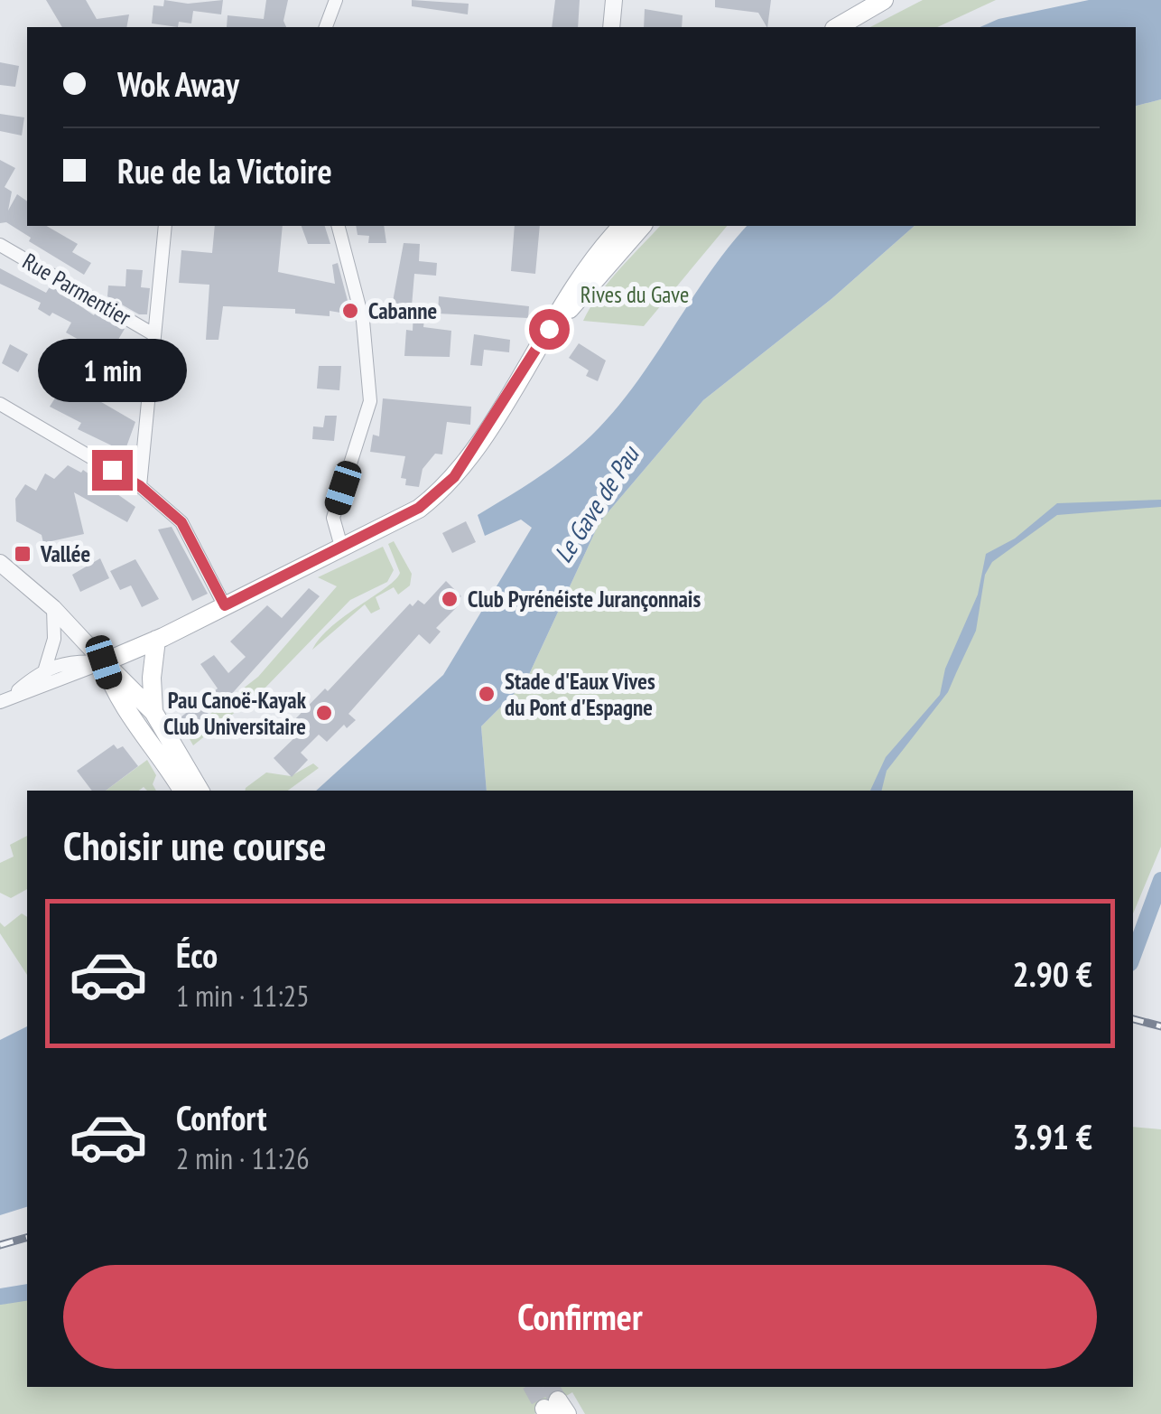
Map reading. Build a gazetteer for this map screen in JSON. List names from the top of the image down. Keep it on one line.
{"streets":{"street":["Rue Parmentier"]},"water":["Le Gave de Pau"],"parks":["Rives du Gave"],"places":{"other":["Cabanne","Club Pyrénéiste Jurançonnais","Stade d'Eaux Vives du Pont d'Espagne","Pau Canoë-Kayak Club Universitaire"],"transit":["Vallée"]},"page":{"banner":["Wok Away","Rue de la Victoire"],"bubble":"1 min","heading":"Choisir une course","list":[{"name":"Éco","note":"1 min · 11:25","value":"2.90 €"},{"name":"Confort","note":"2 min · 11:26","value":"3.91 €"}],"buttons":"Confirmer"}}
